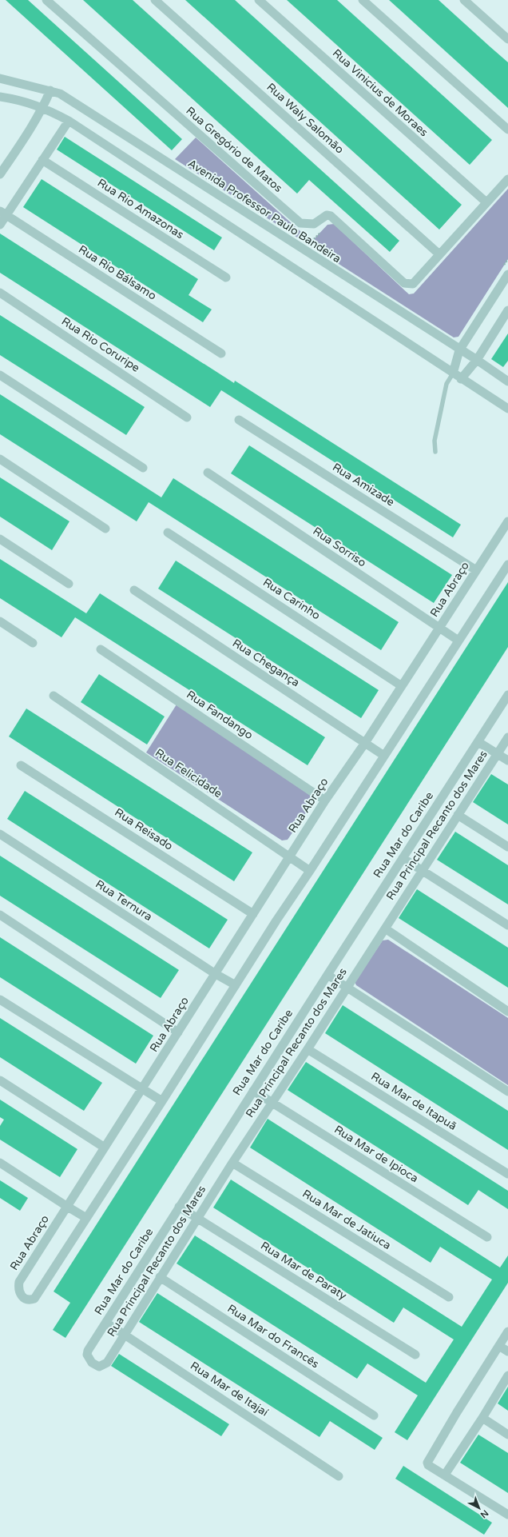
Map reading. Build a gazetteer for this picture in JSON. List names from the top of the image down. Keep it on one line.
{"streets":{"street":["Rua Vinicius de Moraes","Rua Waly Salomão","Rua Gregório de Matos","Rua Rio Amazonas","Avenida Professor Paulo Bandeira","Rua Rio Bálsamo","Rua Rio Coruripe","Rua Amizade","Rua Sorriso","Rua Abraço","Rua Carinho","Rua Chegança","Rua Fandango","Rua Felicidade","Rua Principal Recanto dos Mares","Rua Reisado","Rua Mar do Caribe","Rua Ternura","Rua Mar de Itapuã","Rua Mar de Ipioca","Rua Mar de Jatiuca","Rua Mar de Paraty","Rua Mar do Francês","Rua Mar de Itajaí"]},"crossings":[["Rua Waly Salomão","Rua Gregório de Matos"],["Rua Amizade","Rua Abraço"],["Rua Sorriso","Rua Abraço"],["Rua Abraço","Rua Carinho"],["Rua Abraço","Rua Chegança"],["Rua Abraço","Rua Fandango"],["Rua Abraço","Rua Felicidade"],["Rua Abraço","Rua Reisado"],["Rua Abraço","Rua Ternura"],["Rua Principal Recanto dos Mares","Rua Mar do Caribe"],["Rua Principal Recanto dos Mares","Rua Mar de Itapuã"],["Rua Principal Recanto dos Mares","Rua Mar de Ipioca"],["Rua Principal Recanto dos Mares","Rua Mar de Jatiuca"],["Rua Principal Recanto dos Mares","Rua Mar de Paraty"],["Rua Principal Recanto dos Mares","Rua Mar do Francês"],["Rua Principal Recanto dos Mares","Rua Mar de Itajaí"],["Rua Mar do Caribe","Rua Mar de Ipioca"],["Rua Mar do Caribe","Rua Mar de Paraty"],["Rua Mar do Caribe","Rua Mar de Itajaí"]],"north":"bottom right"}
